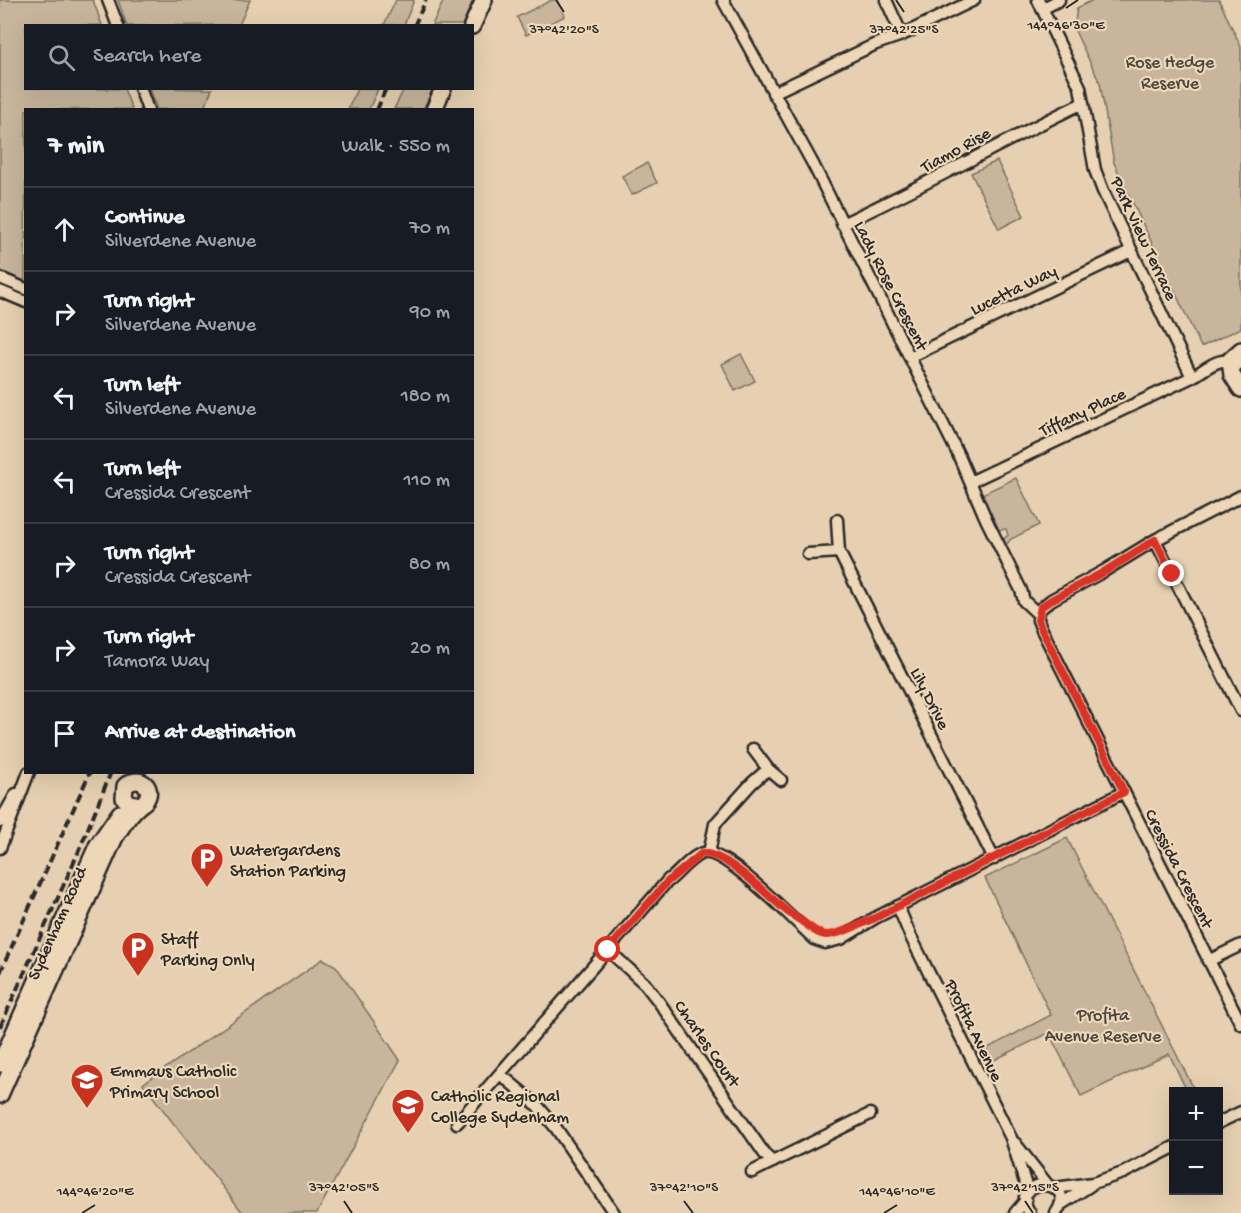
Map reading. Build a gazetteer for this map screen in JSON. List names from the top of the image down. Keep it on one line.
{"streets":{"street":["Tiamo Rise","Park View Terrace","Lady Rose Crescent","Lucetta Way","Tiffany Place","Lily Drive","Cressida Crescent","Sydenham Road","Profita Avenue","Charles Court"]},"crossings":[["Tiamo Rise","Park View Terrace"],["Tiamo Rise","Lady Rose Crescent"],["Park View Terrace","Lucetta Way"],["Park View Terrace","Tiffany Place"],["Lady Rose Crescent","Lucetta Way"],["Lady Rose Crescent","Tiffany Place"],["Lady Rose Crescent","Cressida Crescent"]],"parks":["Rose Hedge Reserve","Profita Avenue Reserve"],"places":{"parking":["Watergardens Station Parking","Staff Parking Only"],"school or university":["Emmaus Catholic Primary School","Catholic Regional College Sydenham"]},"page":{"search":"Search here","heading":["7 min","Walk · 550 m"],"list":[["Continue","Silverdene Avenue","70 m"],["Turn right","Silverdene Avenue","90 m"],["Turn left","Silverdene Avenue","180 m"],["Turn left","Cressida Crescent","110 m"],["Turn right","Cressida Crescent","80 m"],["Turn right","Tamora Way","20 m"],"Arrive at destination"],"map_buttons":["+","−"]},"coordinates":["144°46'30\"E","37°42'20\"S","37°42'25\"S","37°42'05\"S","37°42'10\"S","37°42'15\"S","144°46'20\"E","144°46'10\"E"]}
